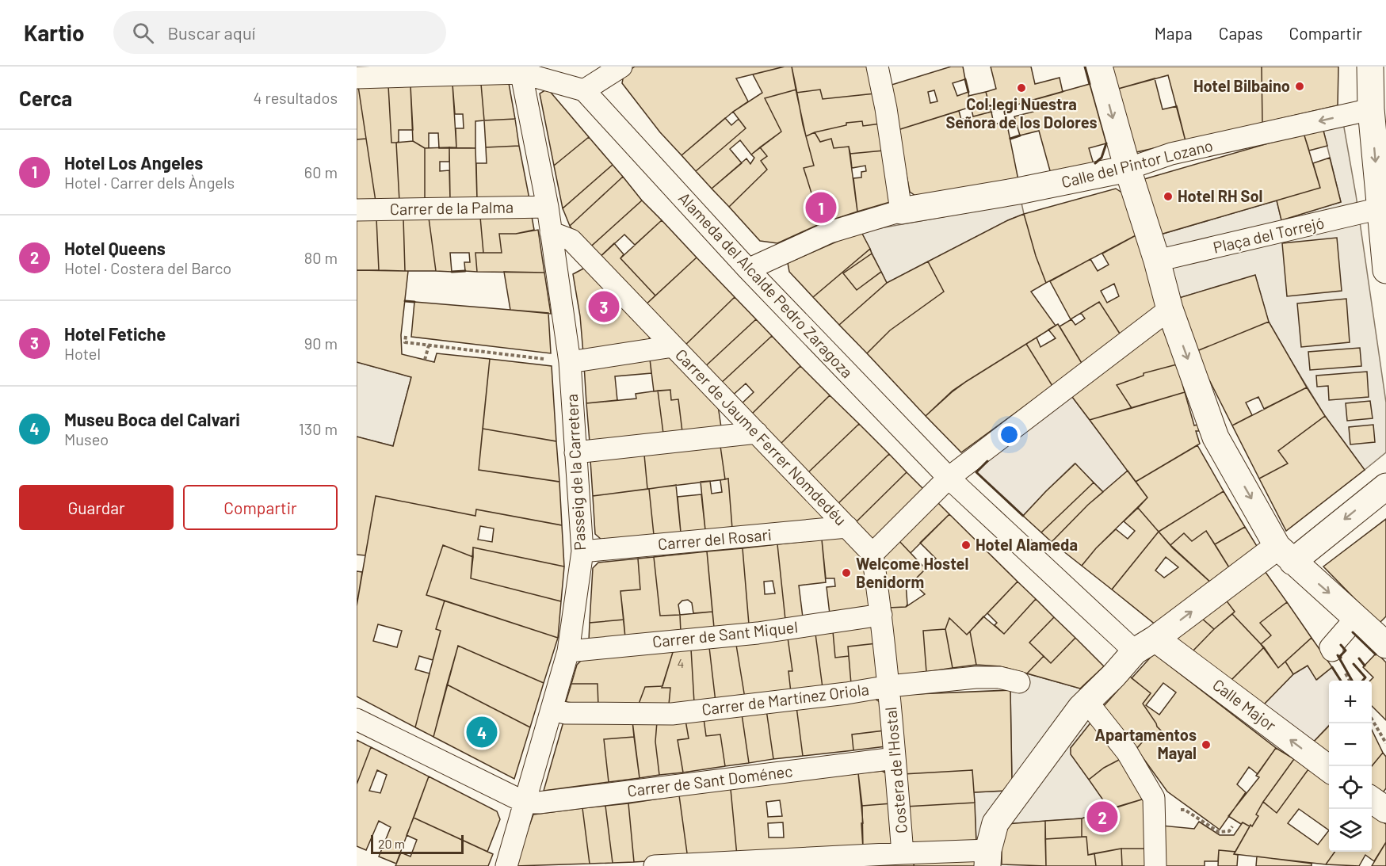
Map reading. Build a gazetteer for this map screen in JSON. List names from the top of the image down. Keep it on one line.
{"streets":{"street":["Calle del Pintor Lozano","Carrer de la Palma","Plaça del Torrejó","Alameda del Alcalde Pedro Zaragoza","Carrer de Jaume Ferrer Nomdedéu","Passeig de la Carretera","Carrer del Rosari","Carrer de Sant Miquel","Carrer de Martínez Oriola","Calle Major","Costera de l'Hostal","Carrer de Sant Doménec"]},"crossings":[["Carrer de la Palma","Passeig de la Carretera"],["Alameda del Alcalde Pedro Zaragoza","Calle Major"],["Carrer de Jaume Ferrer Nomdedéu","Passeig de la Carretera"],["Carrer de Jaume Ferrer Nomdedéu","Carrer del Rosari"],["Passeig de la Carretera","Carrer del Rosari"],["Passeig de la Carretera","Carrer de Sant Miquel"],["Passeig de la Carretera","Carrer de Martínez Oriola"],["Passeig de la Carretera","Carrer de Sant Doménec"],["Carrer de Martínez Oriola","Costera de l'Hostal"],["Costera de l'Hostal","Carrer de Sant Doménec"]],"one_way":["Calle del Pintor Lozano"],"places":["Hotel Bilbaino","Col·legi Nuestra Señora de los Dolores","Hotel RH Sol","Hotel Alameda","Welcome Hostel Benidorm","Apartamentos Mayal"],"house_numbers":["4"],"scale_bar":"20 m","page":{"header":"Kartio","search":"Buscar aquí","nav":["Mapa","Capas","Compartir"],"heading":["Cerca","4 resultados"],"list":[{"mark":"1","name":"Hotel Los Angeles","note":"Hotel · Carrer dels Àngels","value":"60 m"},{"mark":"2","name":"Hotel Queens","note":"Hotel · Costera del Barco","value":"80 m"},{"mark":"3","name":"Hotel Fetiche","note":"Hotel","value":"90 m"},{"mark":"4","name":"Museu Boca del Calvari","note":"Museo","value":"130 m"}],"pins":["1","3","4","2"],"buttons":["Guardar","Compartir"],"map_buttons":["+","−"],"scale":"20 m"}}
